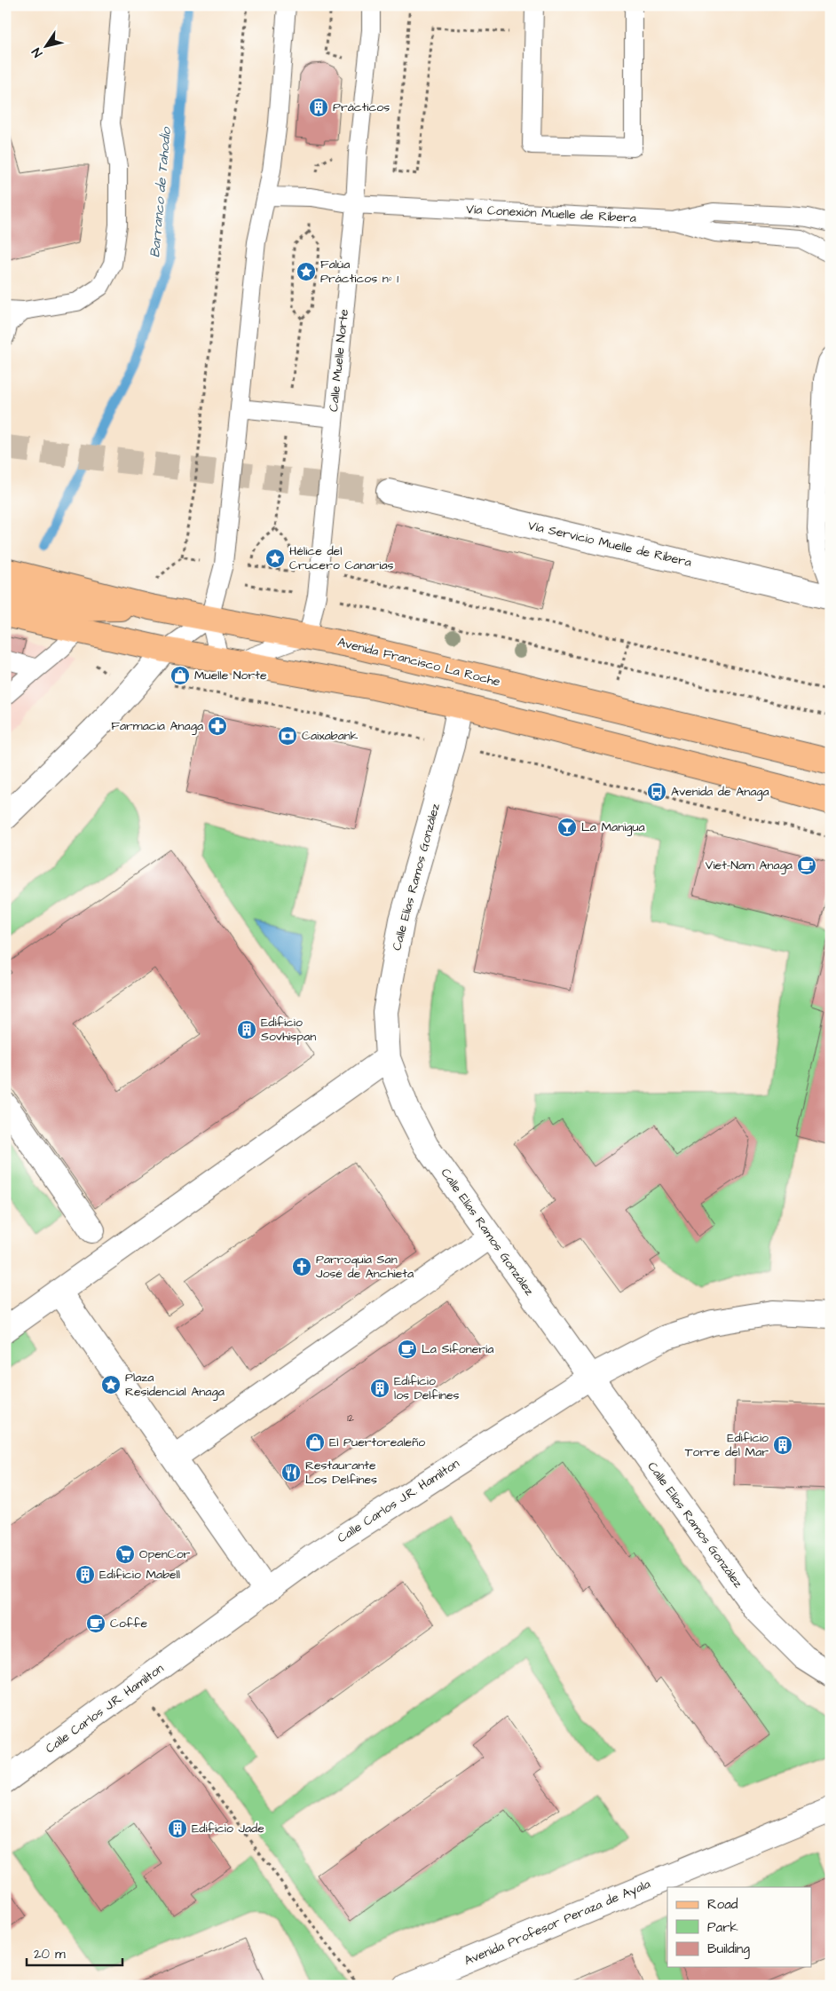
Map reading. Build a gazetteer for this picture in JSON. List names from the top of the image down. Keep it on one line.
{"streets":{"main road":["Avenida Francisco La Roche"],"street":["Vía Servicio Muelle de Ribera","Calle Elías Ramos González","Calle Carlos J.R. Hamilton","Avenida Profesor Peraza de Ayala"],"lane":["Vía Conexión Muelle de Ribera","Calle Muelle Norte"]},"crossings":[["Vía Conexión Muelle de Ribera","Calle Muelle Norte"],["Calle Muelle Norte","Avenida Francisco La Roche"],["Calle Elías Ramos González","Calle Carlos J.R. Hamilton"]],"water":["Barranco de Tahodio"],"places":{"building":["Prácticos","Edificio Sovhispan","Edificio los Delfines","Edificio Torre del Mar","Edificio Mabell","Edificio Jade"],"place":["Falúa Prácticos nº 1","Hélice del Crucero Canarias","Plaza Residencial Anaga"],"shop":["Muelle Norte","El Puertorealeño"],"pharmacy":["Farmacia Anaga"],"bank":["Caixabank"],"bus stop":["Avenida de Anaga"],"bar":["La Manigua"],"cafe":["Viet-Nam Anaga","La Sifonería","Coffe"],"church":["Parroquia San José de Anchieta"],"restaurant":["Restaurante Los Delfines"],"supermarket":["OpenCor"]},"house_numbers":["12"],"legend":["Road","Park","Building"],"scale_bar":"20 m","north":"bottom left"}
